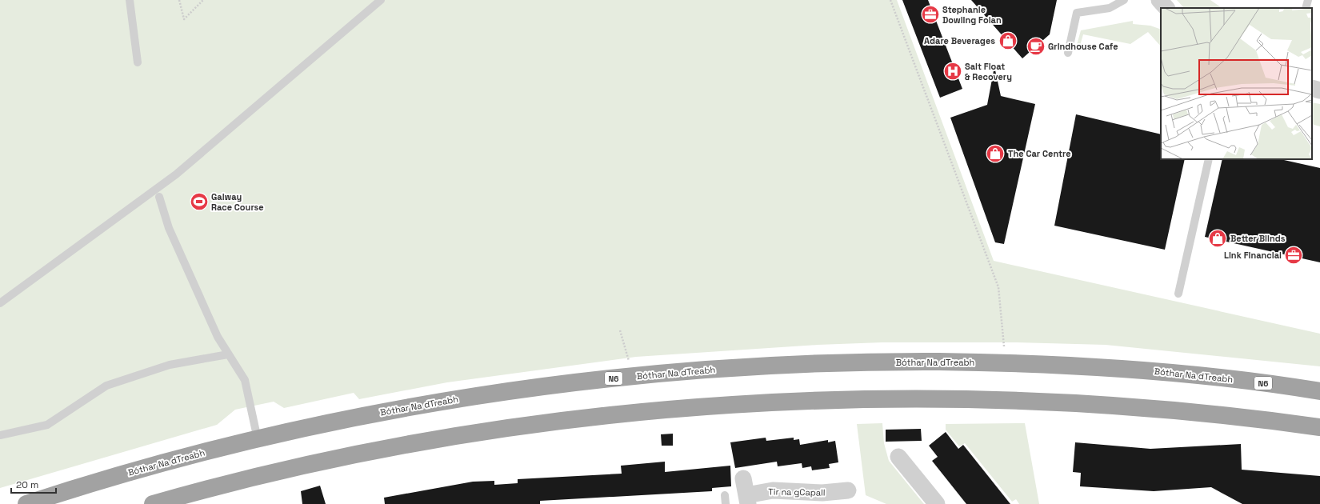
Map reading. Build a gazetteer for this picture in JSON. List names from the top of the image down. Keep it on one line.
{"streets":{"highway":["Bóthar Na dTreabh","N6"],"street":["Tir na gCapall"]},"places":{"office":["Stephanie Dowling Folan","Link Financial"],"shop":["Adare Beverages","The Car Centre","Better Blinds"],"cafe":["Grindhouse Cafe"],"hospital":["Salt Float & Recovery"],"sports":["Galway Race Course"]},"scale_bar":"20 m"}
